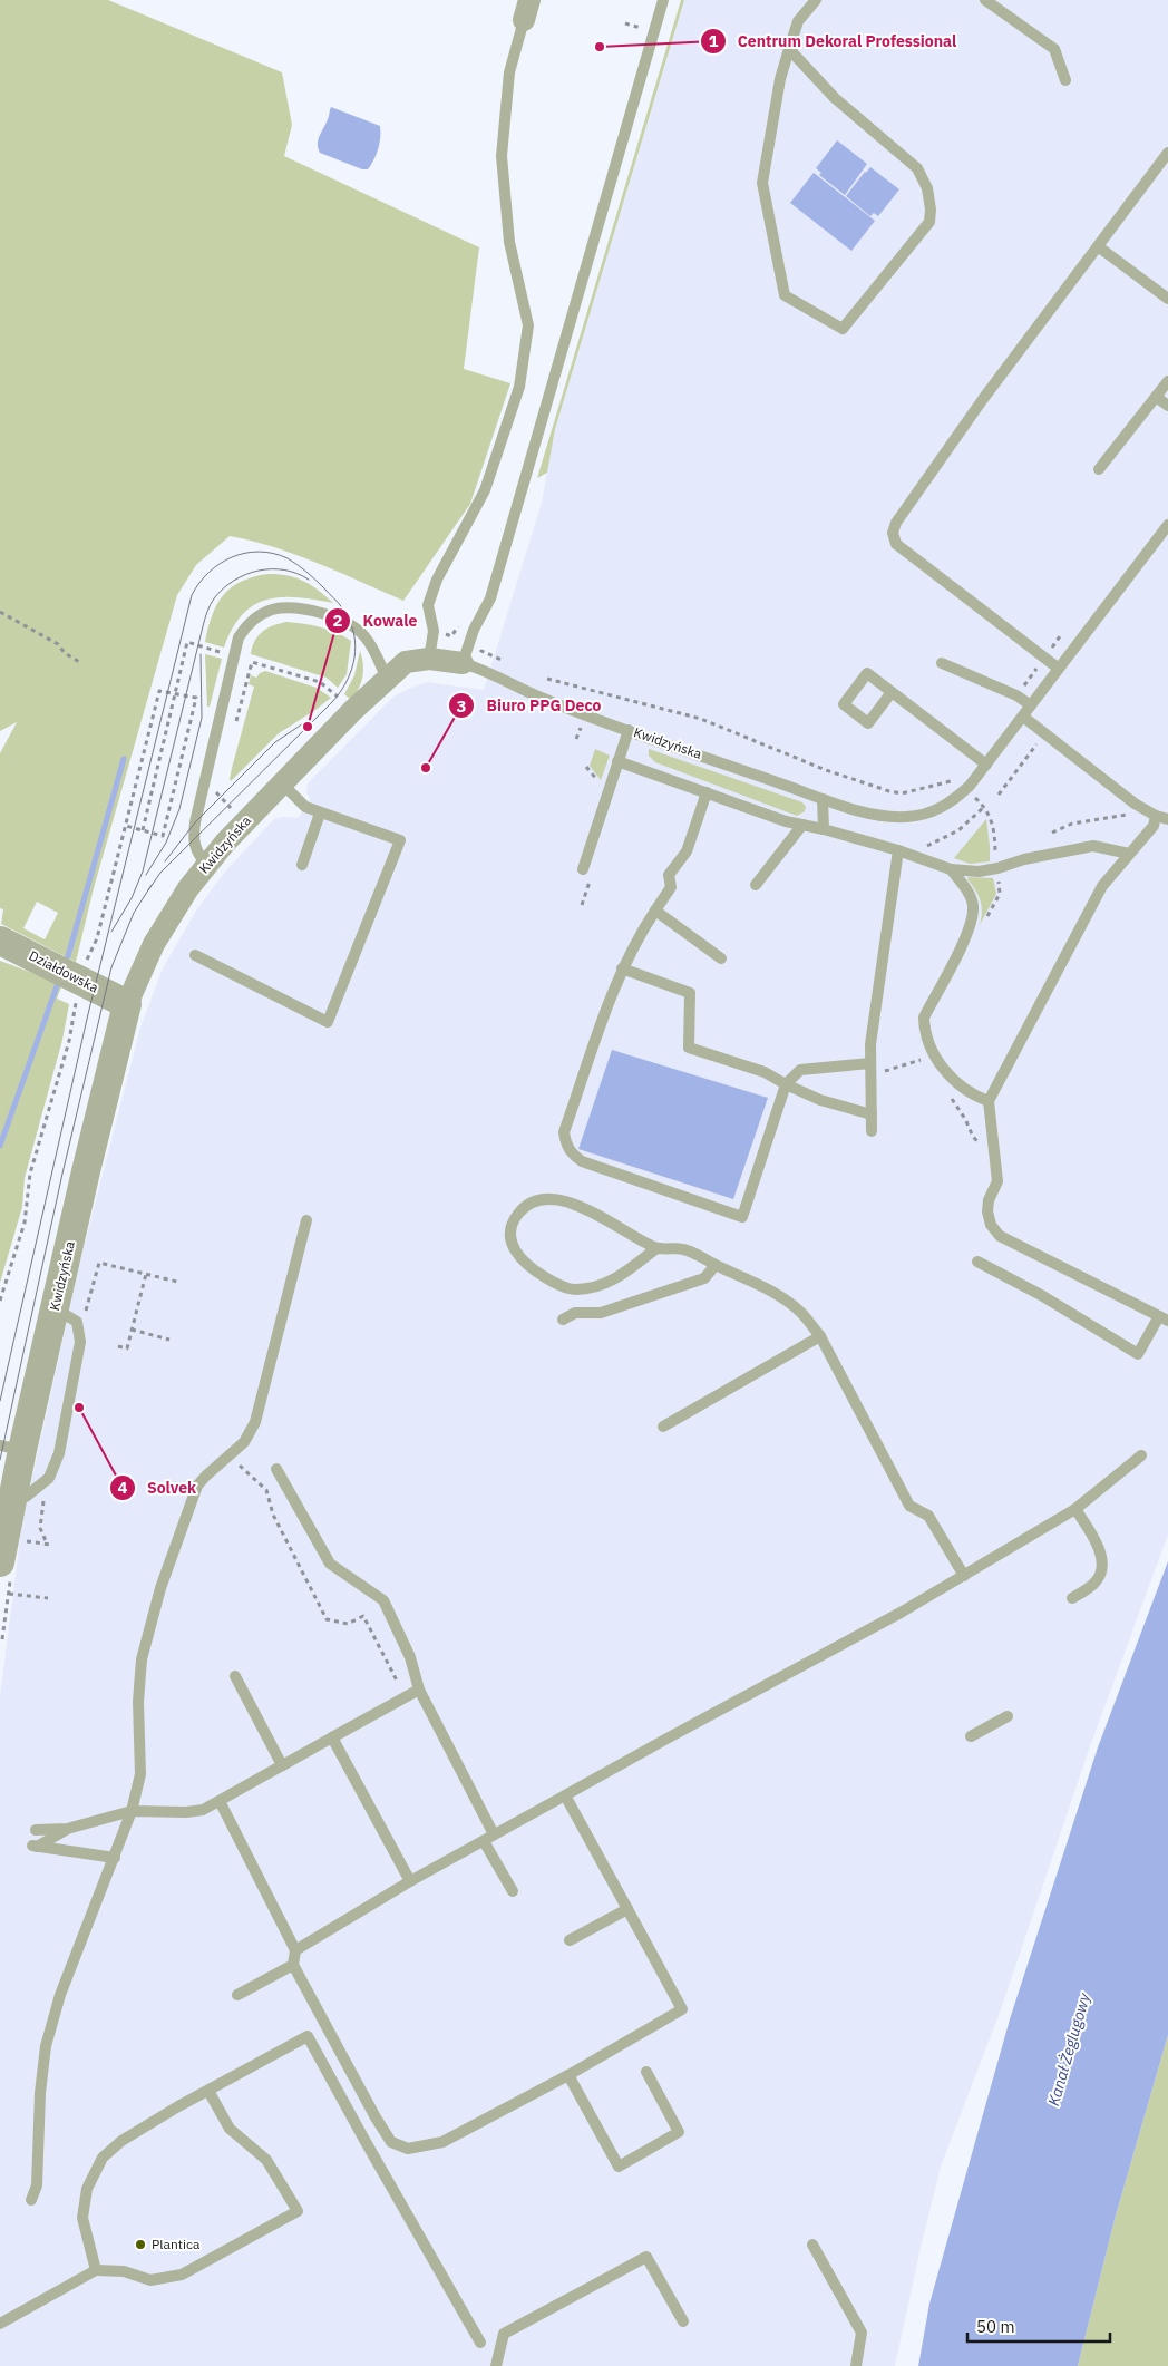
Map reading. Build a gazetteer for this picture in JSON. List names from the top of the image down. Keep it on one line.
{"streets":{"street":["Kwidzyńska","Działdowska"]},"crossings":[["Kwidzyńska","Działdowska"]],"water":["Kanał Żeglugowy"],"places":["Centrum Dekoral Professional","Kowale","Biuro PPG Deco","Solvek","Plantica"],"scale_bar":"50 m"}
